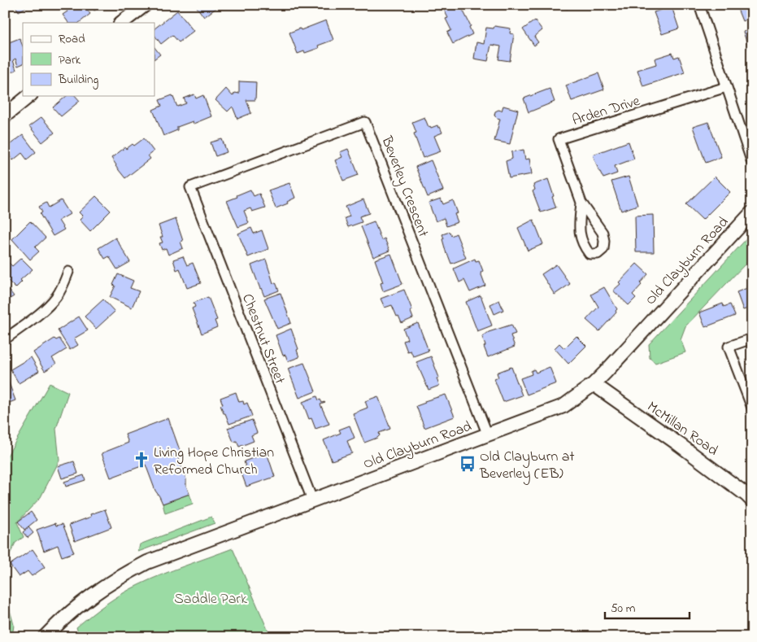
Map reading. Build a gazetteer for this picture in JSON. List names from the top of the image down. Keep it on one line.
{"streets":{"main road":["Old Clayburn Road","McMillan Road"],"street":["Arden Drive","Beverley Crescent","Chestnut Street"]},"crossings":[["Beverley Crescent","Old Clayburn Road"],["Beverley Crescent","Chestnut Street"],["Old Clayburn Road","Chestnut Street"],["Old Clayburn Road","McMillan Road"]],"parks":["Saddle Park"],"places":{"church":["Living Hope Christian Reformed Church"],"bus stop":["Old Clayburn at Beverley (EB)"]},"legend":["Road","Park","Building"],"scale_bar":"50 m"}
